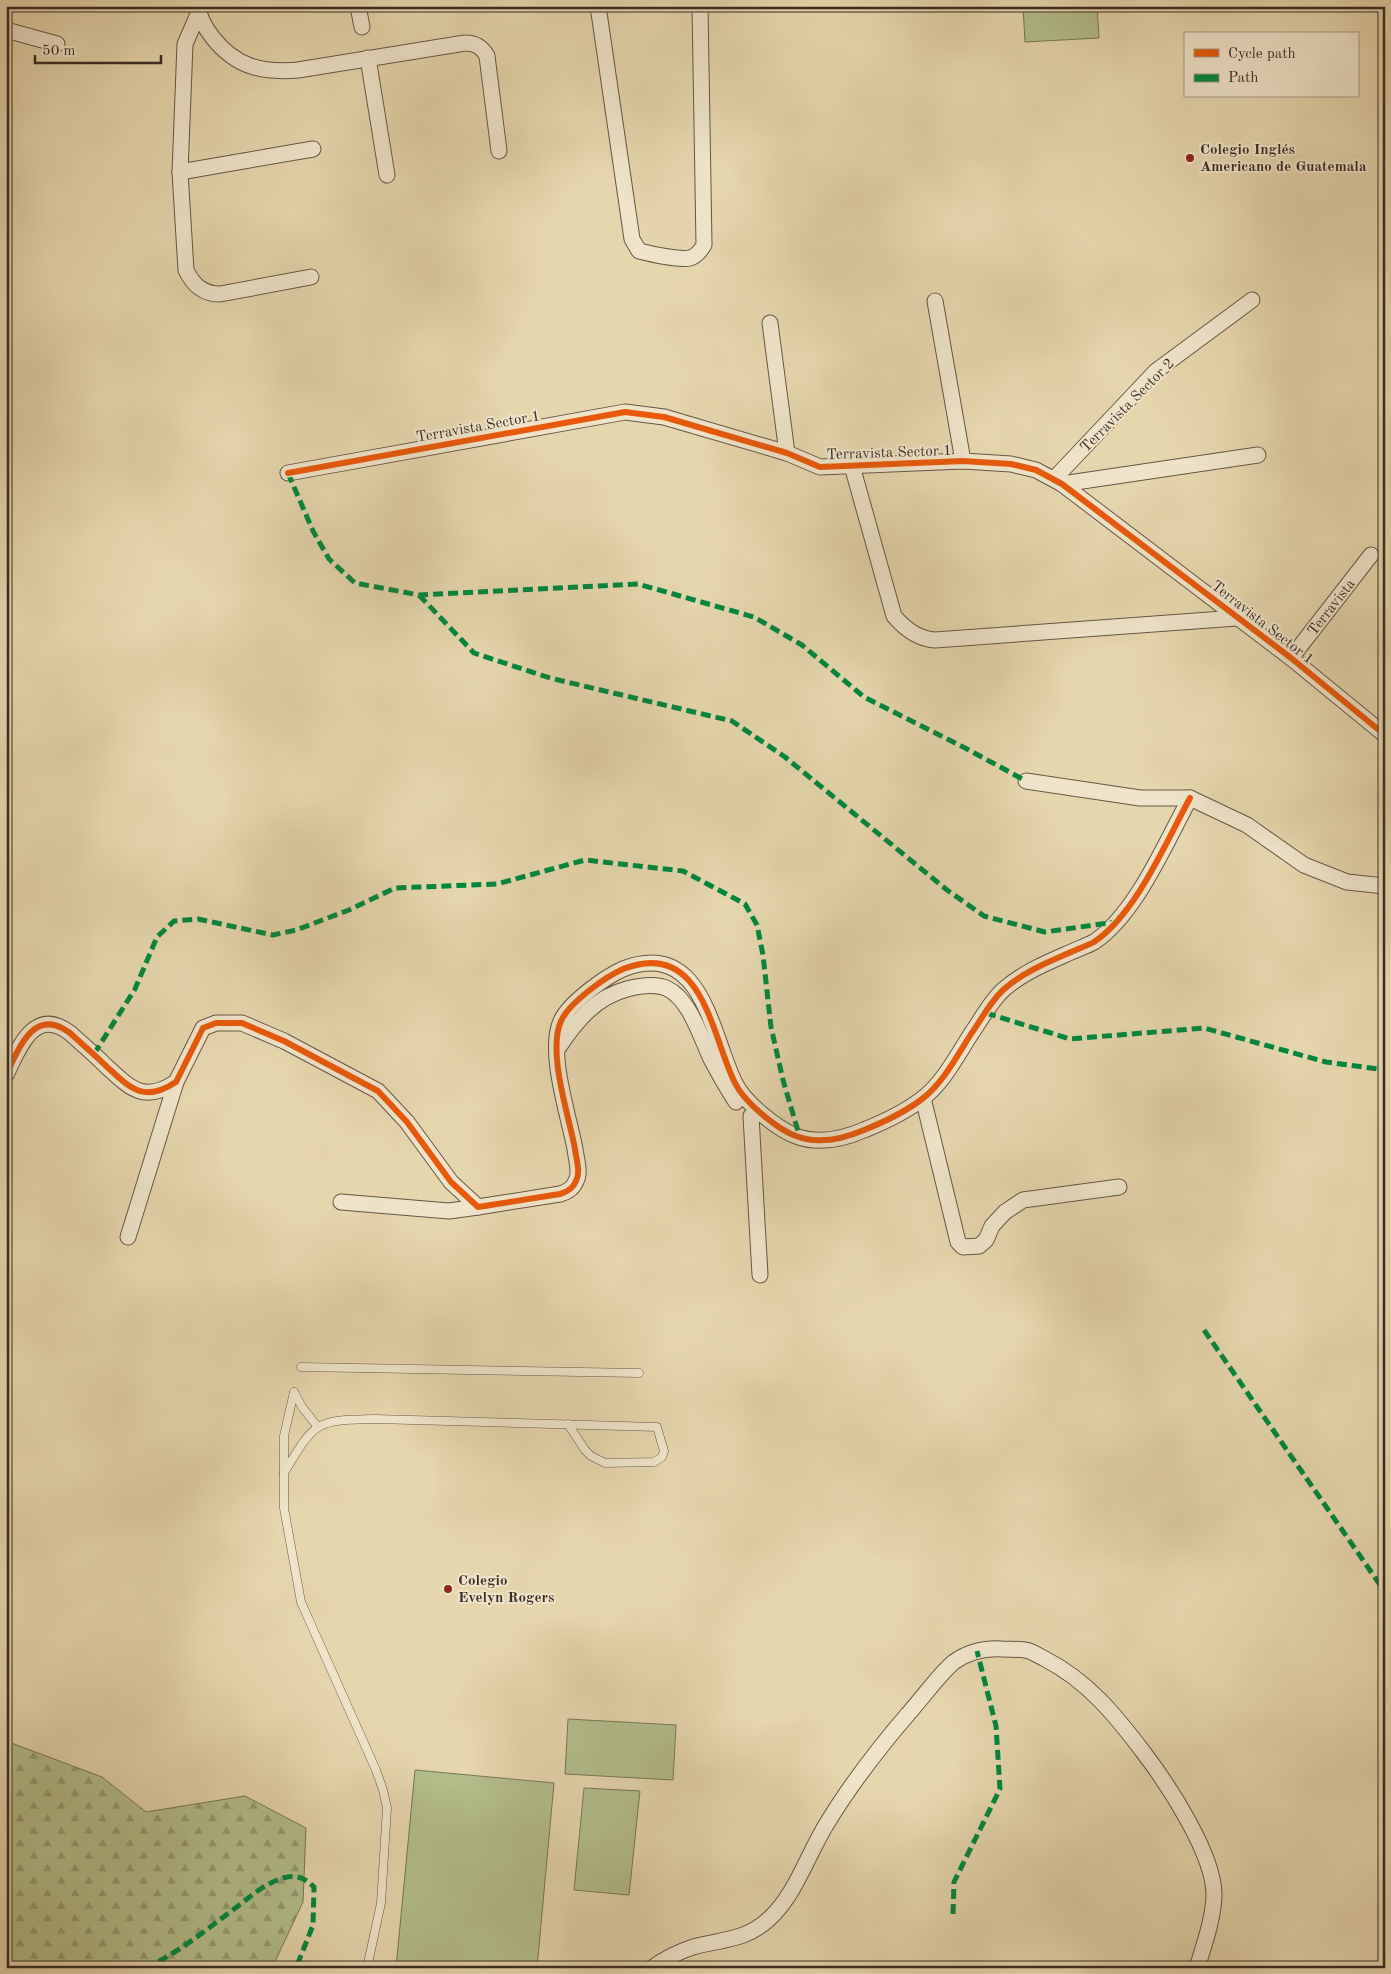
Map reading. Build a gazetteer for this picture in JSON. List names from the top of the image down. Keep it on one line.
{"streets":{"street":["Terravista Sector 2","Terravista Sector 1","Terravista"]},"crossings":[["Terravista Sector 2","Terravista Sector 1"],["Terravista Sector 1","Terravista"]],"places":["Colegio Inglés Americano de Guatemala","Colegio Evelyn Rogers"],"legend":["Cycle path","Path"],"scale_bar":"50 m"}
